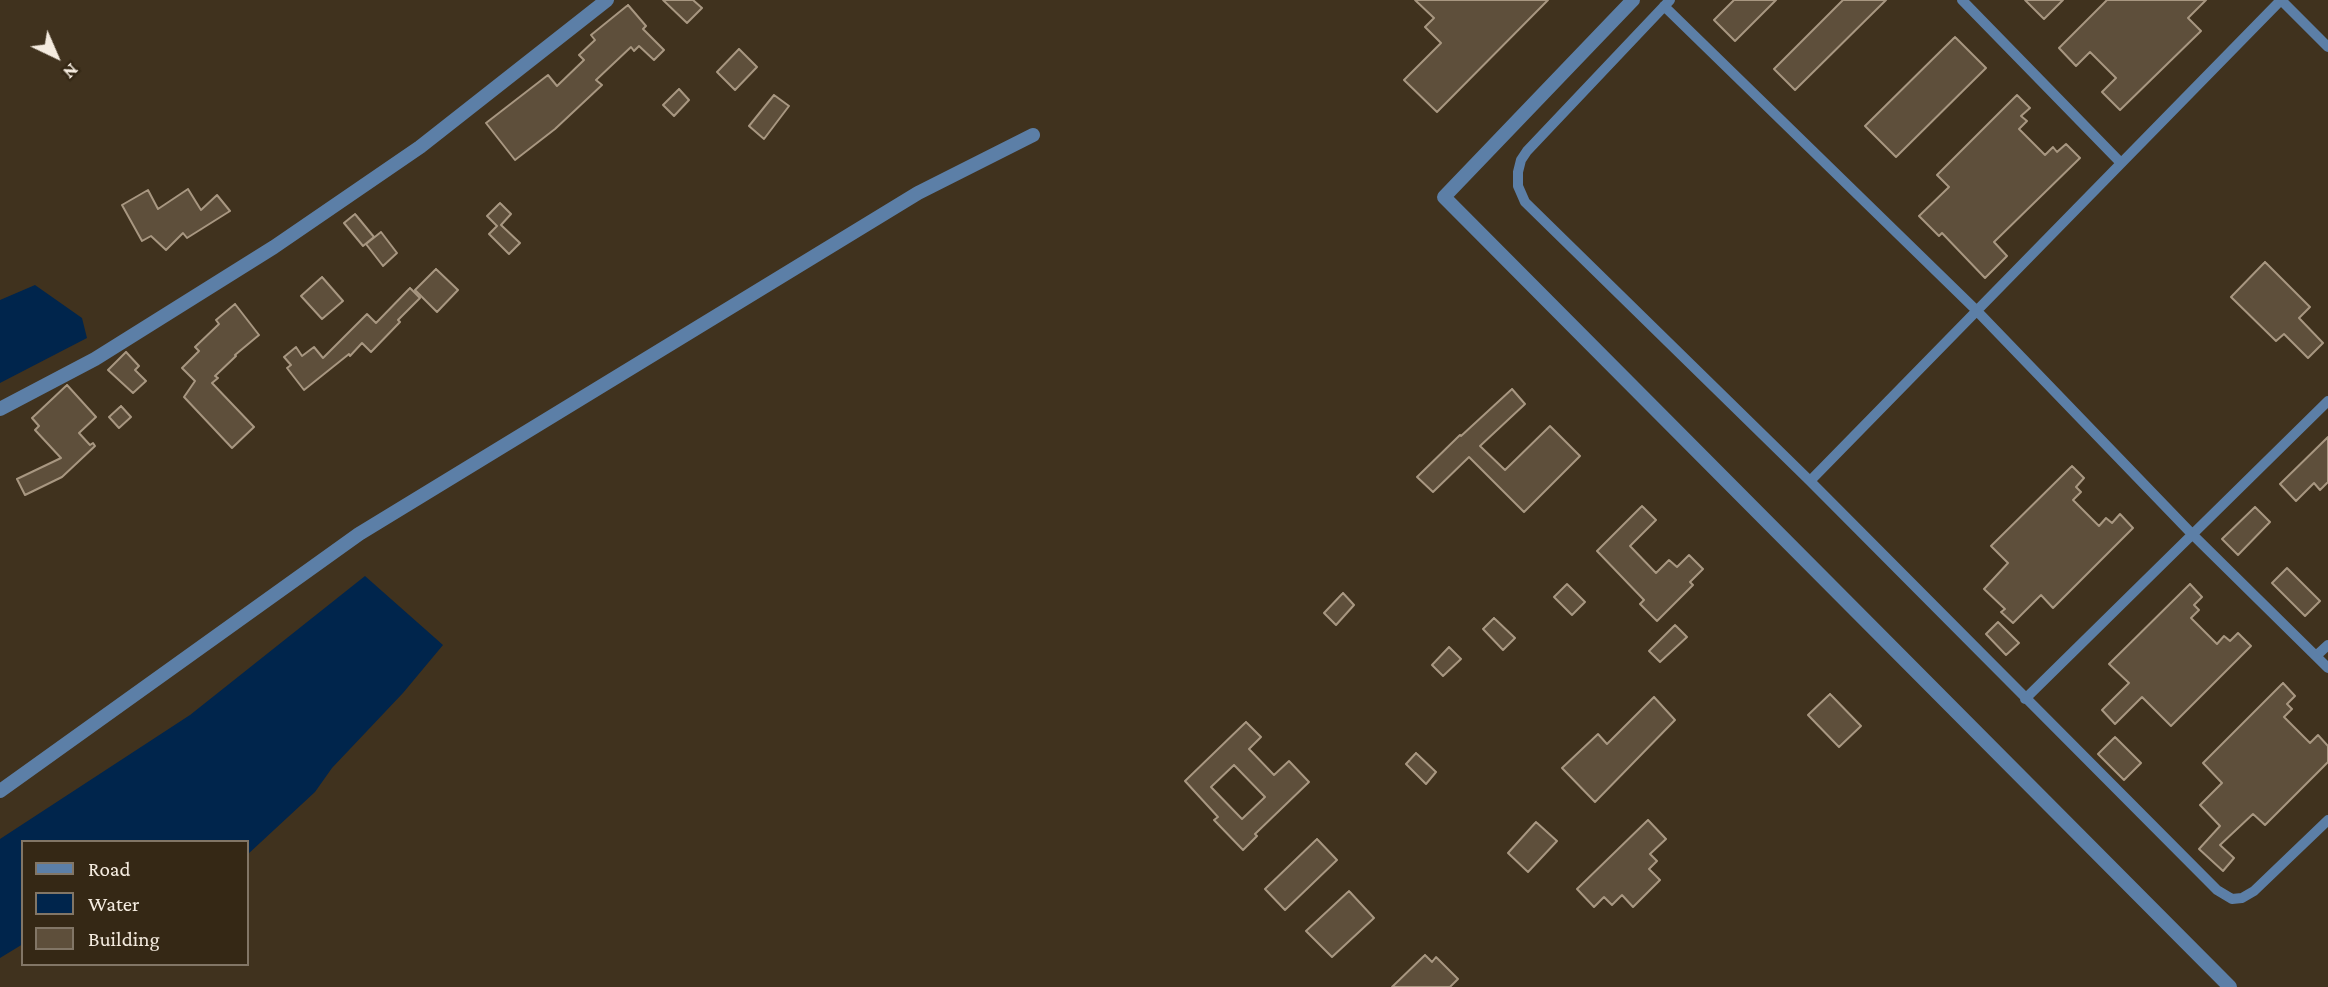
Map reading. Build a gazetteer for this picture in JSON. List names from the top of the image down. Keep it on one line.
{"legend":["Road","Water","Building"],"north":"bottom right"}
